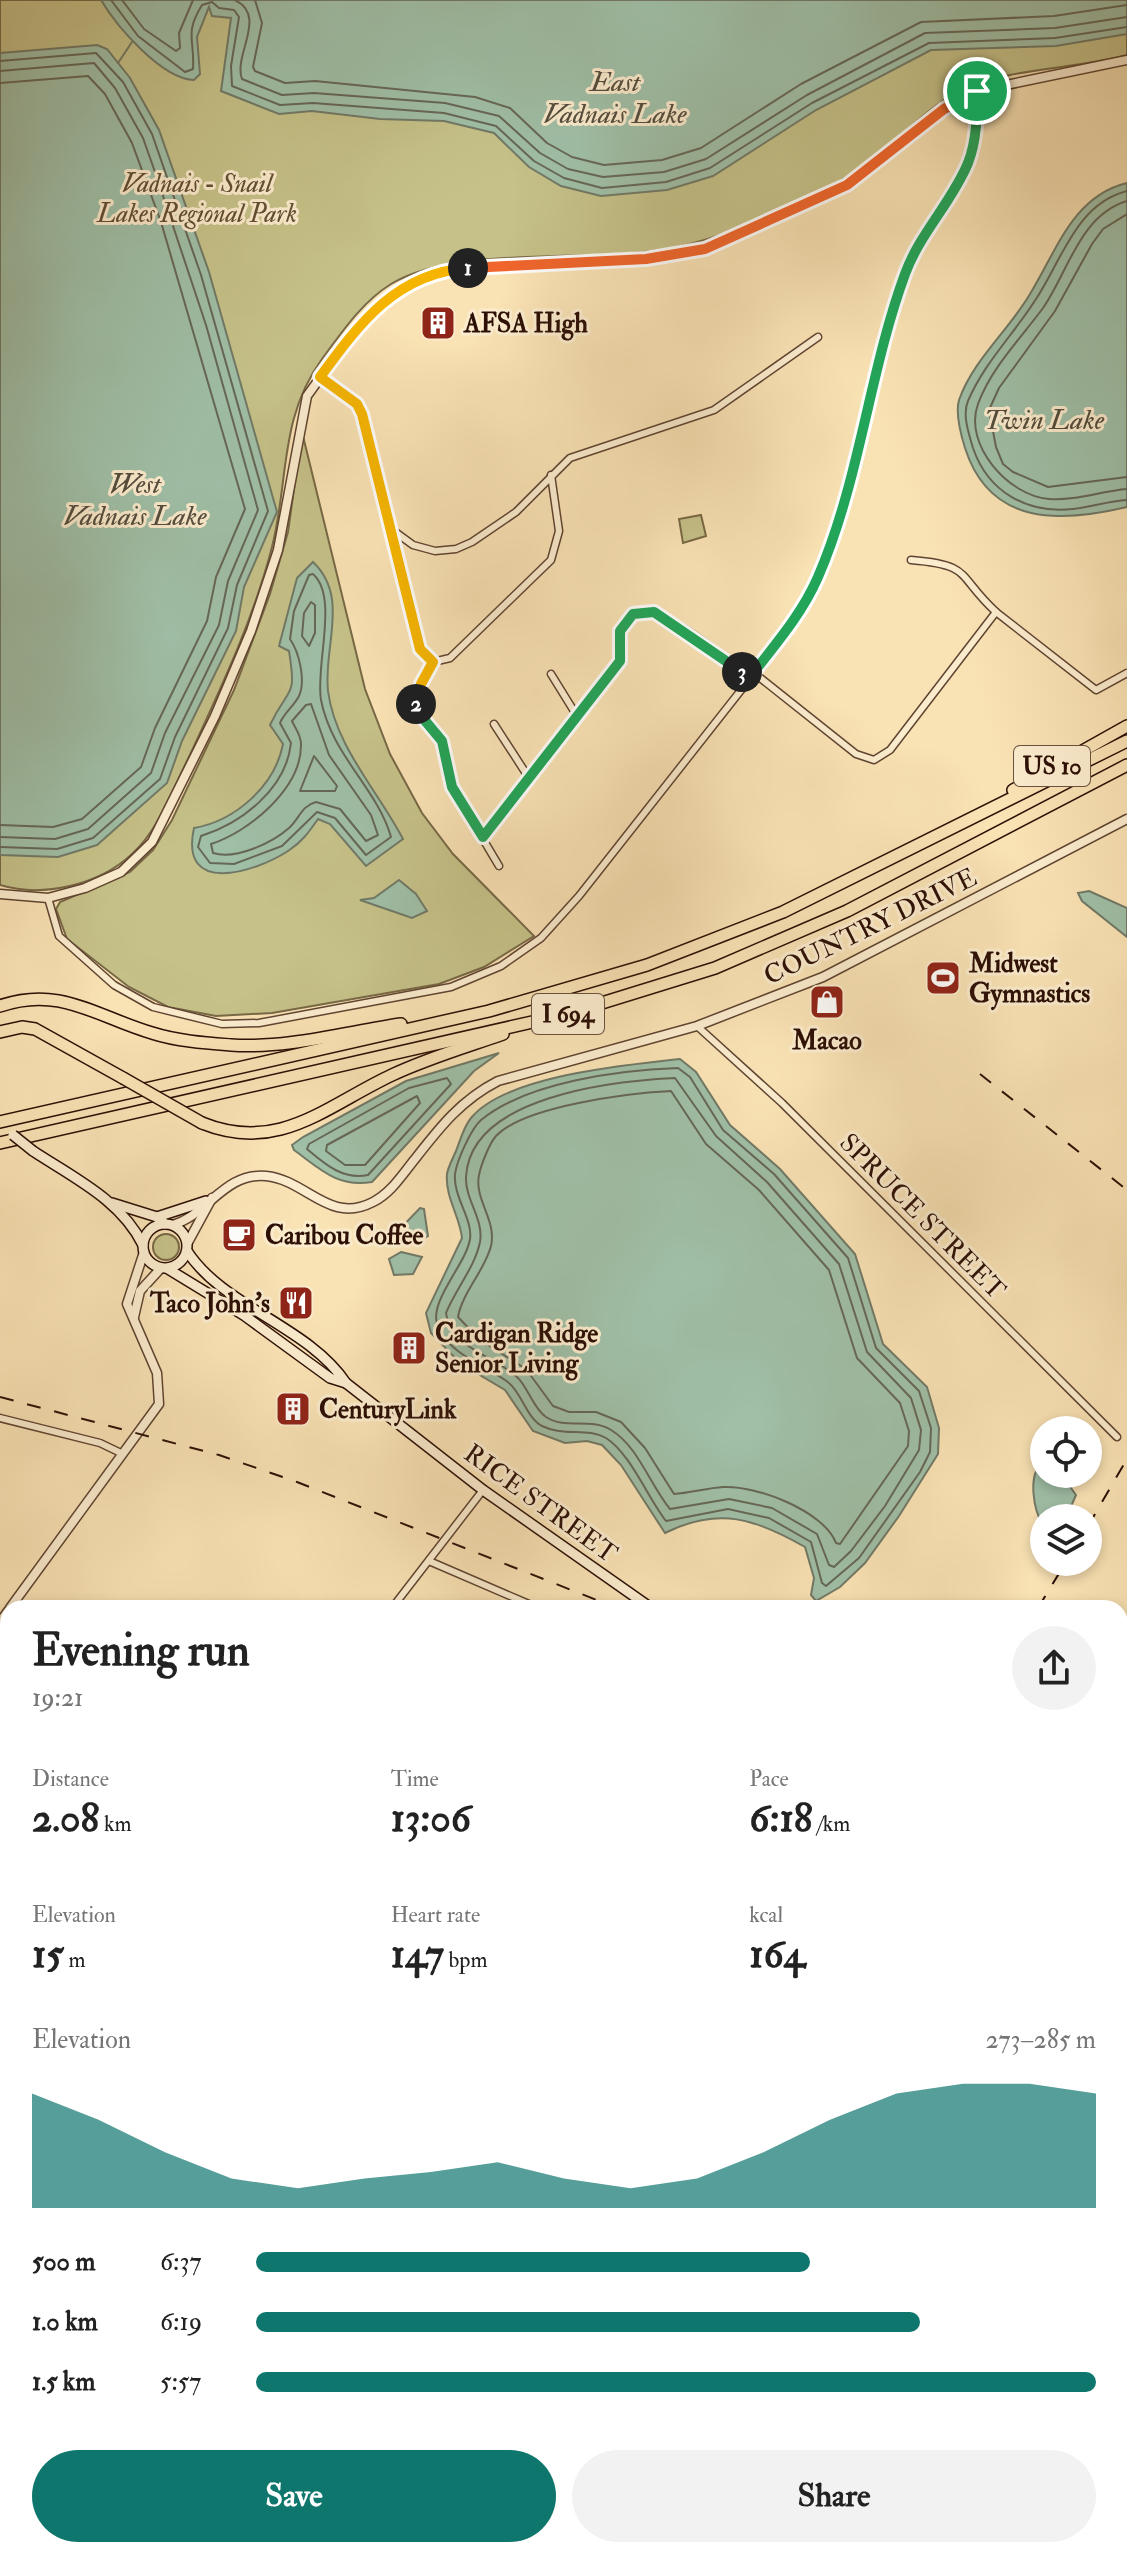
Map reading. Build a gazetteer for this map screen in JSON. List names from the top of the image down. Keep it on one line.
{"streets":{"highway":["US 10","I 694"],"main road":["RICE STREET"],"street":["COUNTRY DRIVE","SPRUCE STREET"]},"crossings":[["US 10","I 694"],["COUNTRY DRIVE","SPRUCE STREET"],["COUNTRY DRIVE","RICE STREET"]],"water":["East Vadnais Lake","Twin Lake","West Vadnais Lake"],"parks":["Vadnais - Snail Lakes Regional Park"],"places":{"building":["AFSA High","Cardigan Ridge Senior Living","CenturyLink"],"sports":["Midwest Gymnastics"],"shop":["Macao"],"cafe":["Caribou Coffee"],"restaurant":["Taco John's"]},"page":{"pins":["1","3","2"],"heading":["Evening run","19:21"],"stats":[["Distance","2.08 km"],["Time","13:06"],["Pace","6:18 /km"],["Elevation","15 m"],["Heart rate","147 bpm"],["kcal","164"]],"chart":["Elevation","273–285 m"],"list":[{"name":"500 m","note":"6:37"},{"name":"1.0 km","note":"6:19"},{"name":"1.5 km","note":"5:57"}],"buttons":["Save","Share"]}}
